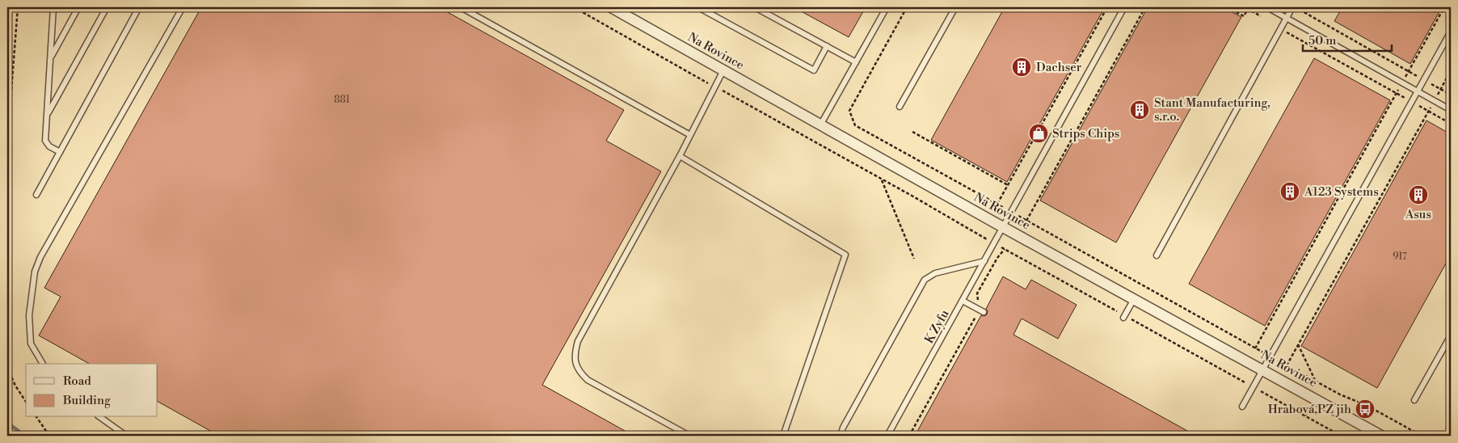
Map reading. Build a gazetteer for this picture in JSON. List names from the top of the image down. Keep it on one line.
{"streets":{"street":["Na Rovince"],"lane":["K Zyfu"]},"crossings":[["Na Rovince","K Zyfu"]],"places":{"building":["Dachser","Stant Manufacturing, s.r.o.","A123 Systems","Asus"],"shop":["Strips Chips"],"bus stop":["Hrabová,PZ jih"]},"house_numbers":["881","917"],"legend":["Road","Building"],"scale_bar":"50 m"}
